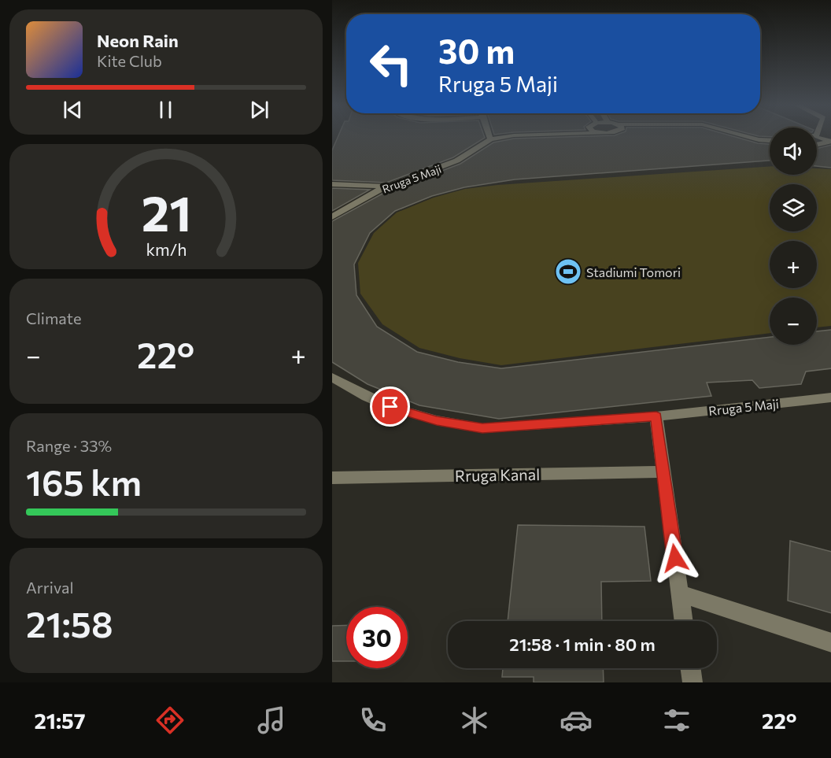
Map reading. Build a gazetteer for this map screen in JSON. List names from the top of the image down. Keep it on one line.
{"streets":{"street":["Rruga 5 Maji","Rruga Kanal"]},"places":{"sports":["Stadiumi Tomori"]},"page":{"turn":["30 m","Rruga 5 Maji"],"song":["Neon Rain","Kite Club"],"map_buttons":["+","−"],"tile":["Climate",["Range · 33%","165 km"],["Arrival","21:58"]],"heat":["−","22°","+"],"limit":"30","trip":"21:58 · 1 min · 80 m","tabs":["21:57","22°"],"gauge":["21","km/h"]}}
